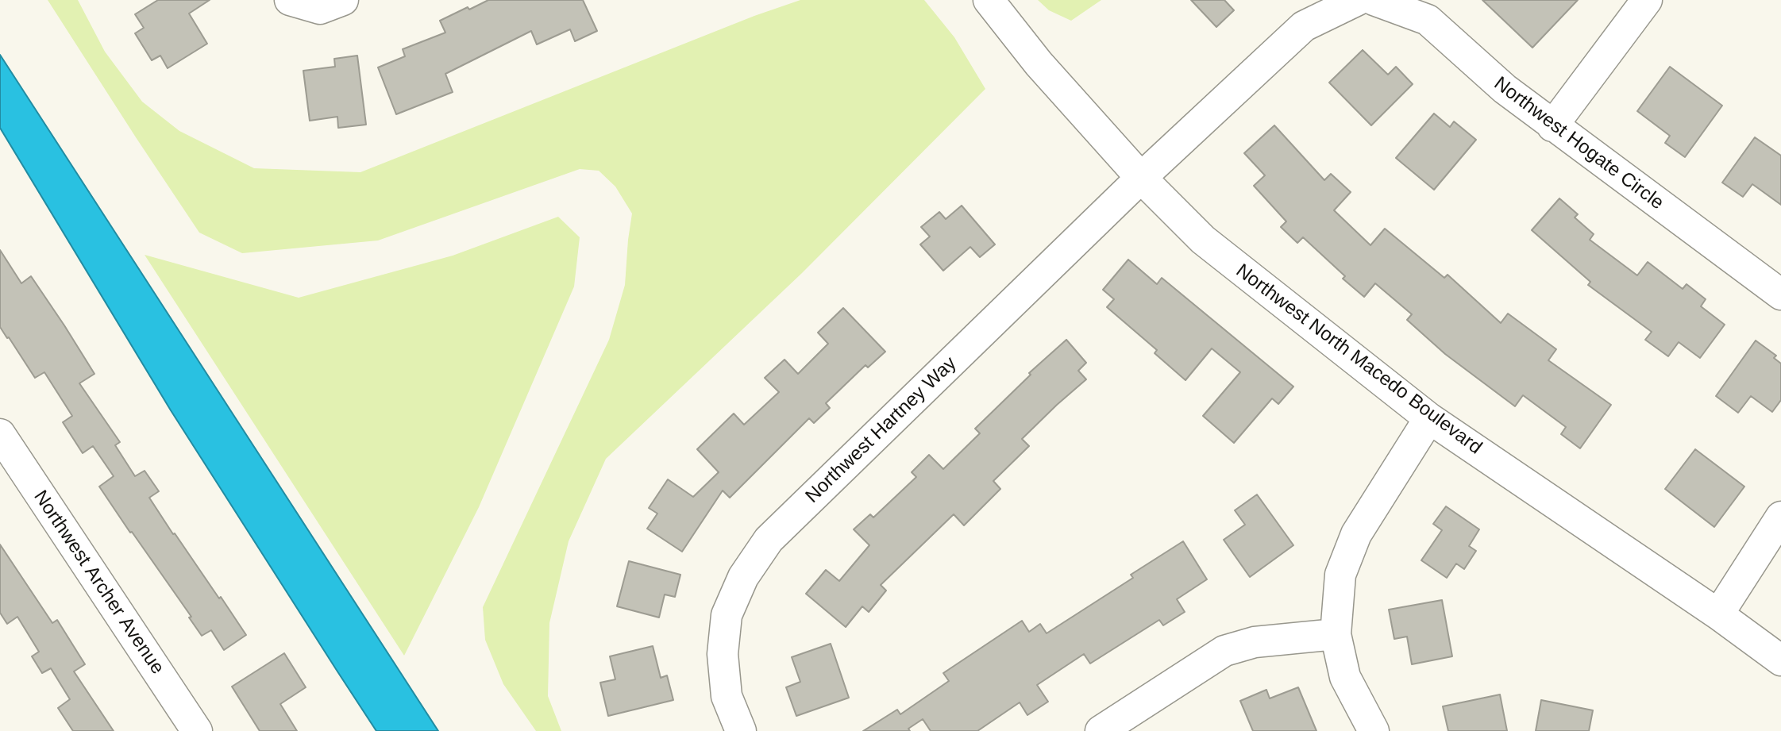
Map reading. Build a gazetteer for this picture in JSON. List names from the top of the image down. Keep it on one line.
{"streets":{"street":["Northwest Hogate Circle","Northwest North Macedo Boulevard","Northwest Hartney Way","Northwest Archer Avenue"]},"crossings":[["Northwest North Macedo Boulevard","Northwest Hartney Way"]]}
